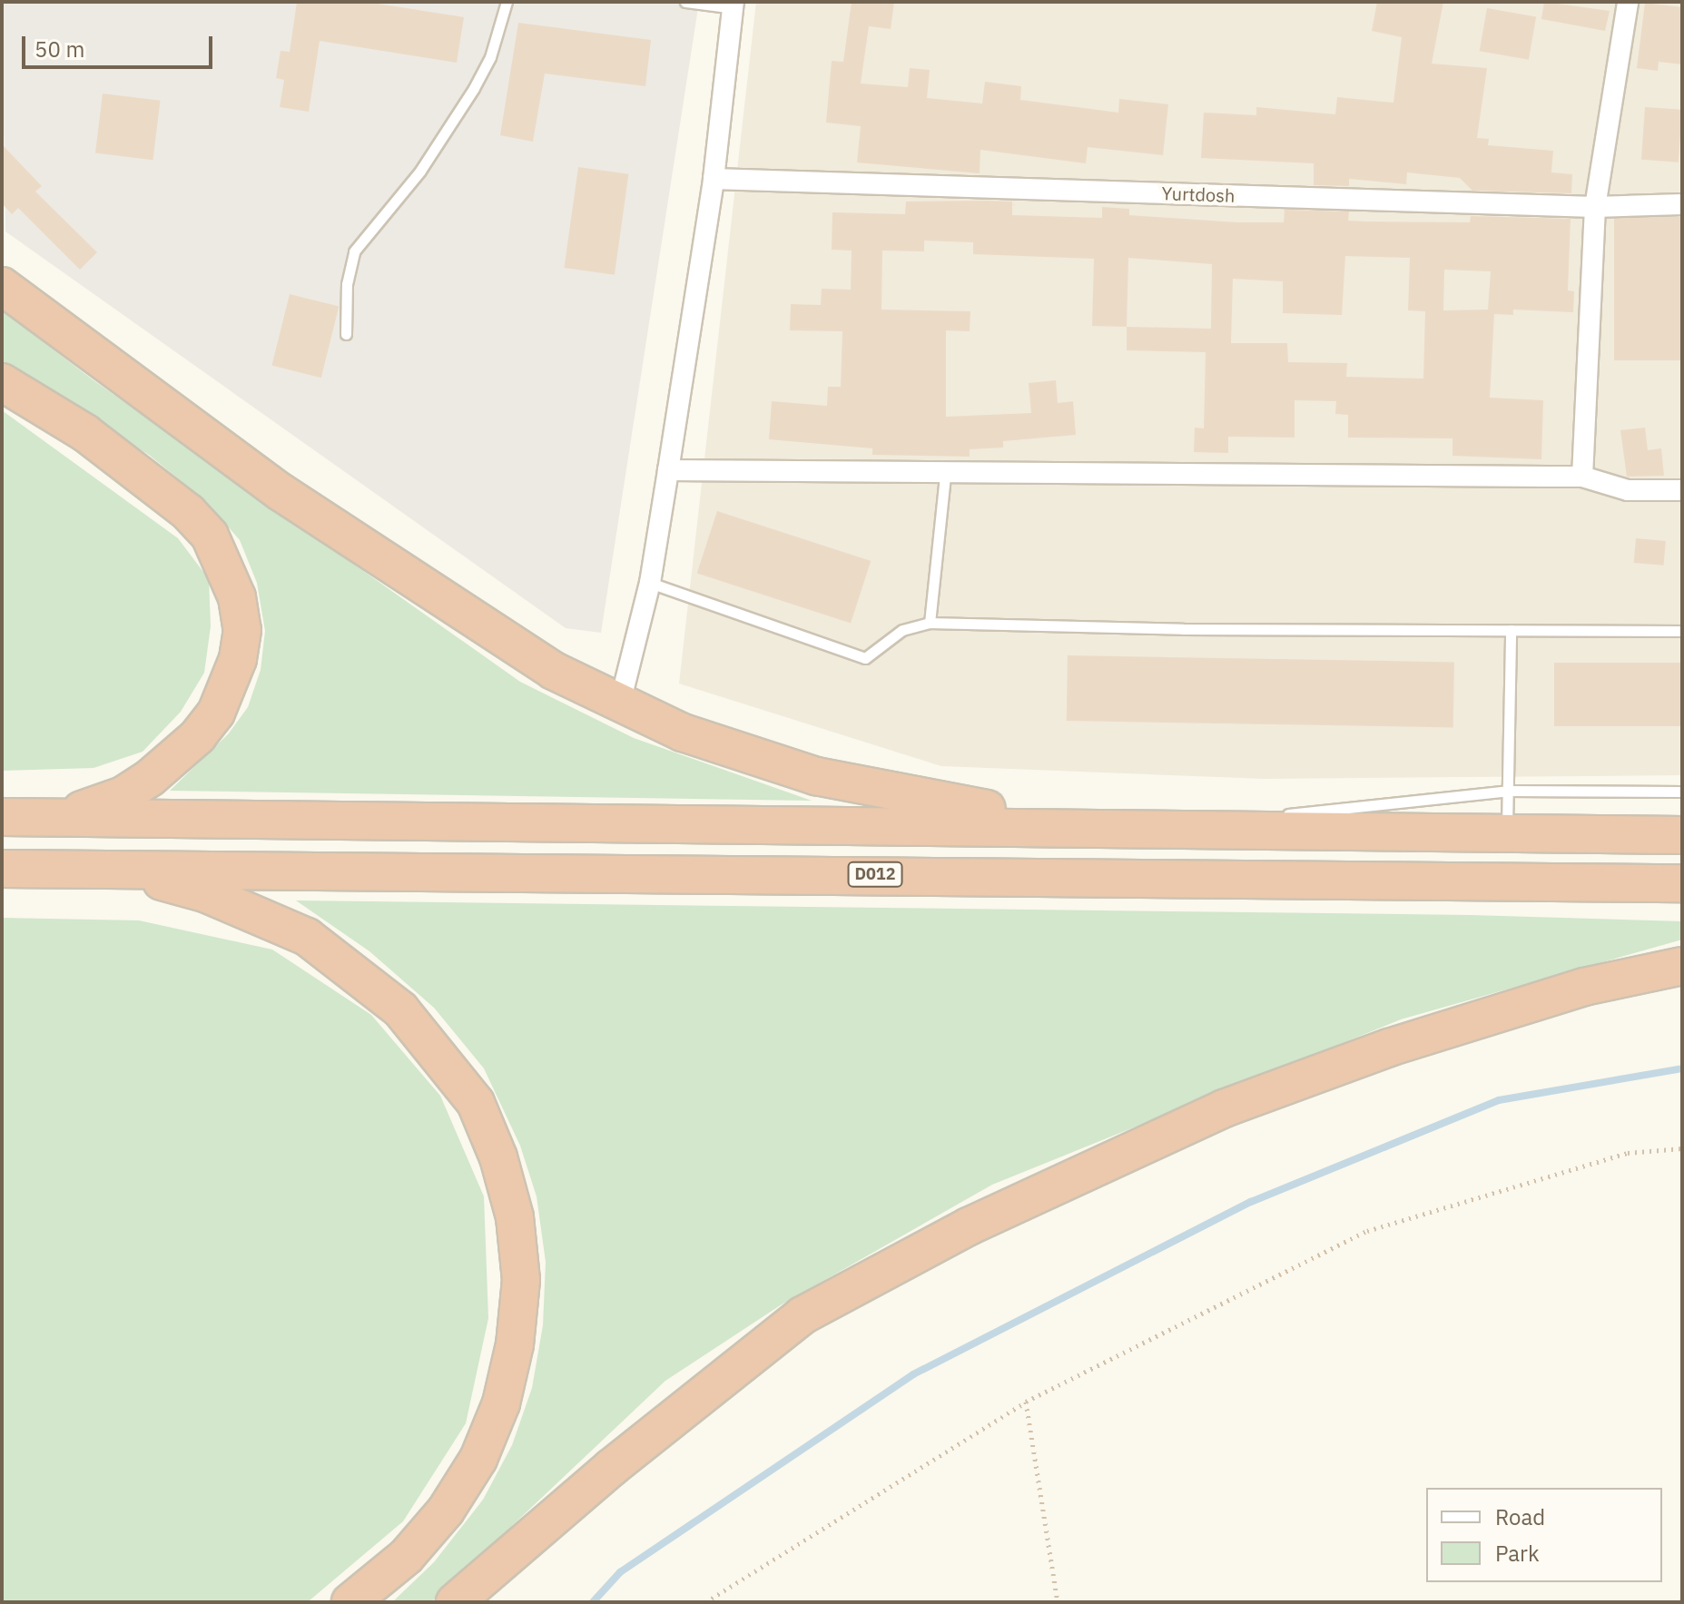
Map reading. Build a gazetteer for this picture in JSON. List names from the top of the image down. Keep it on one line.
{"streets":{"highway":["D012"],"street":["Yurtdosh"]},"legend":["Road","Park"],"scale_bar":"50 m"}
